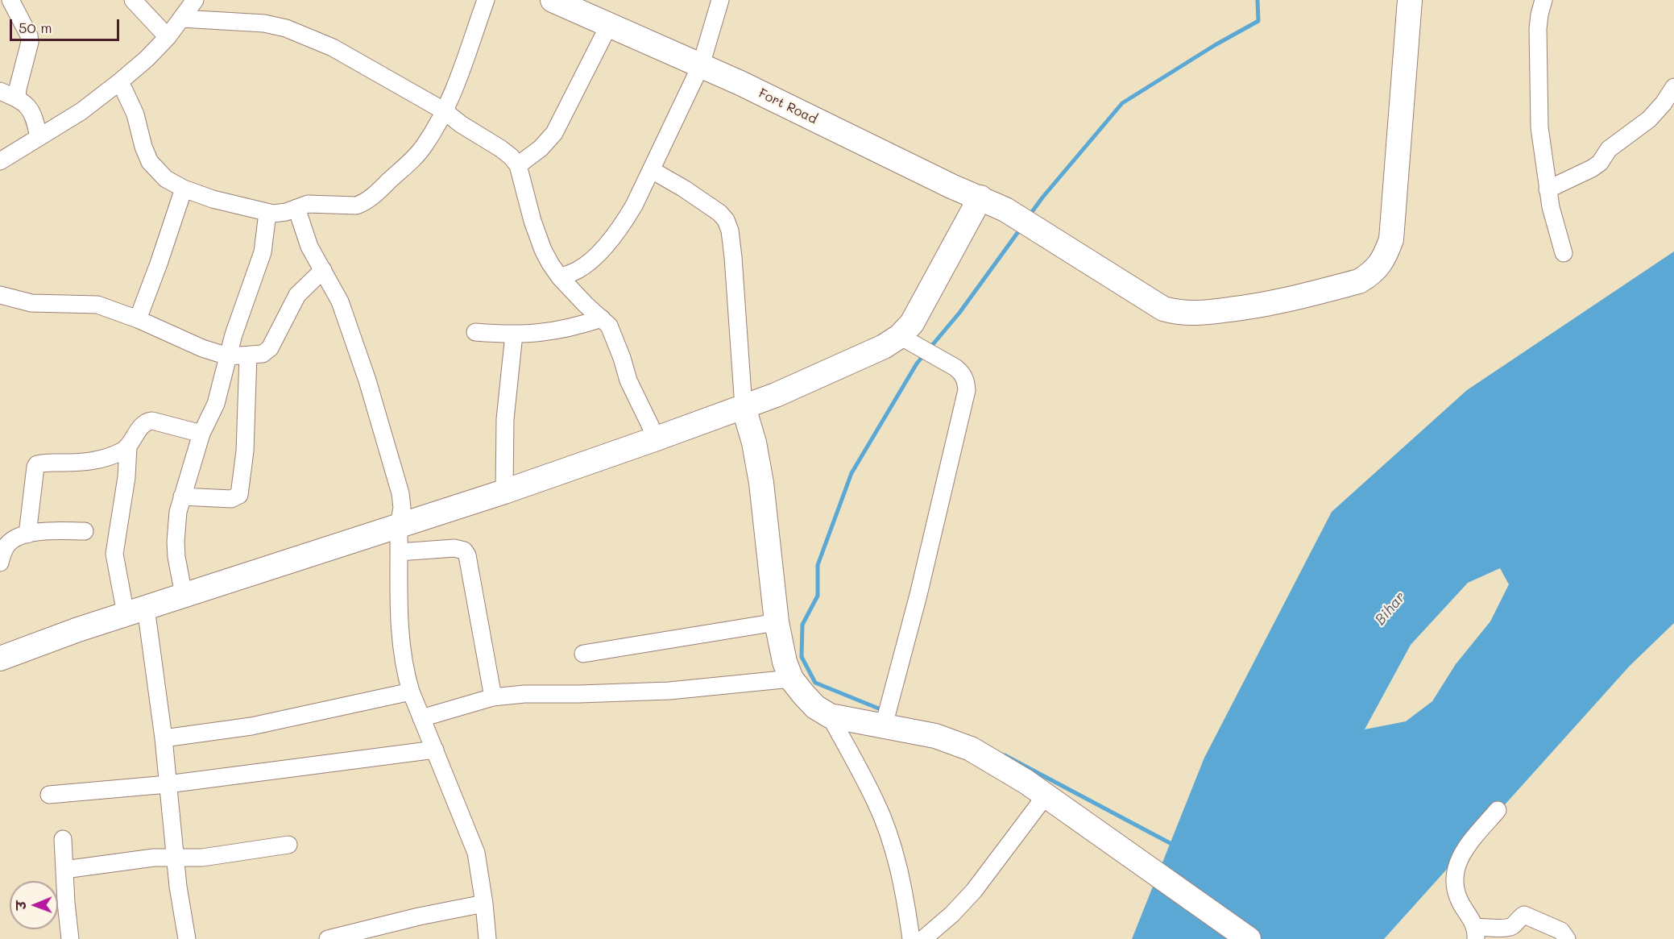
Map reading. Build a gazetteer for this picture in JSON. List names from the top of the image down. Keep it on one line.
{"streets":{"street":["Fort Road"]},"water":["Bihar"],"scale_bar":"50 m","north":"left"}
